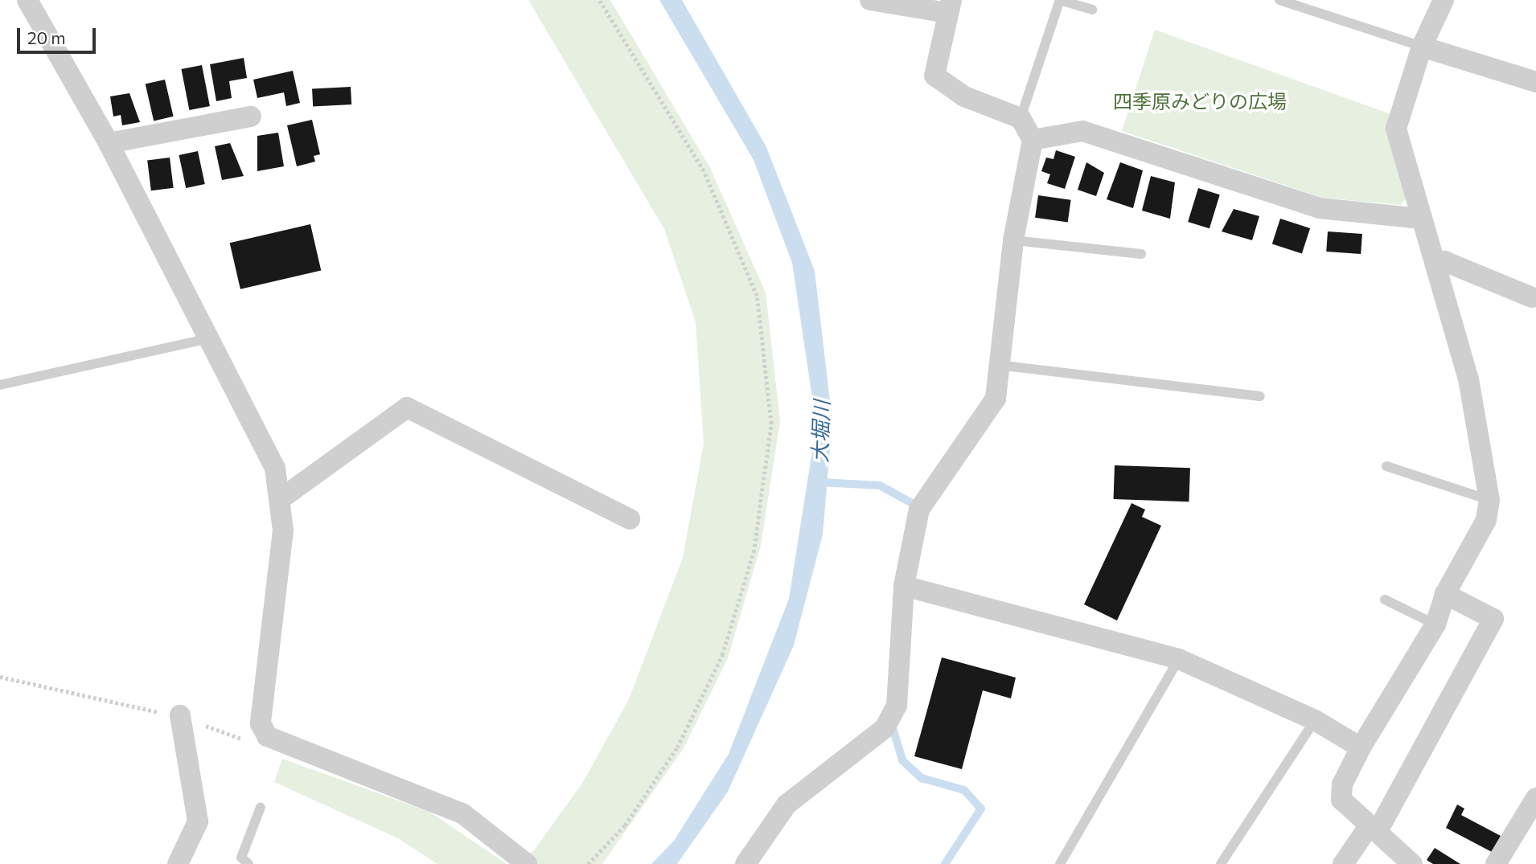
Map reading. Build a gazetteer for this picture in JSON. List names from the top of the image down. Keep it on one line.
{"water":["大堀川"],"parks":["四季原みどりの広場"],"scale_bar":"20 m"}
